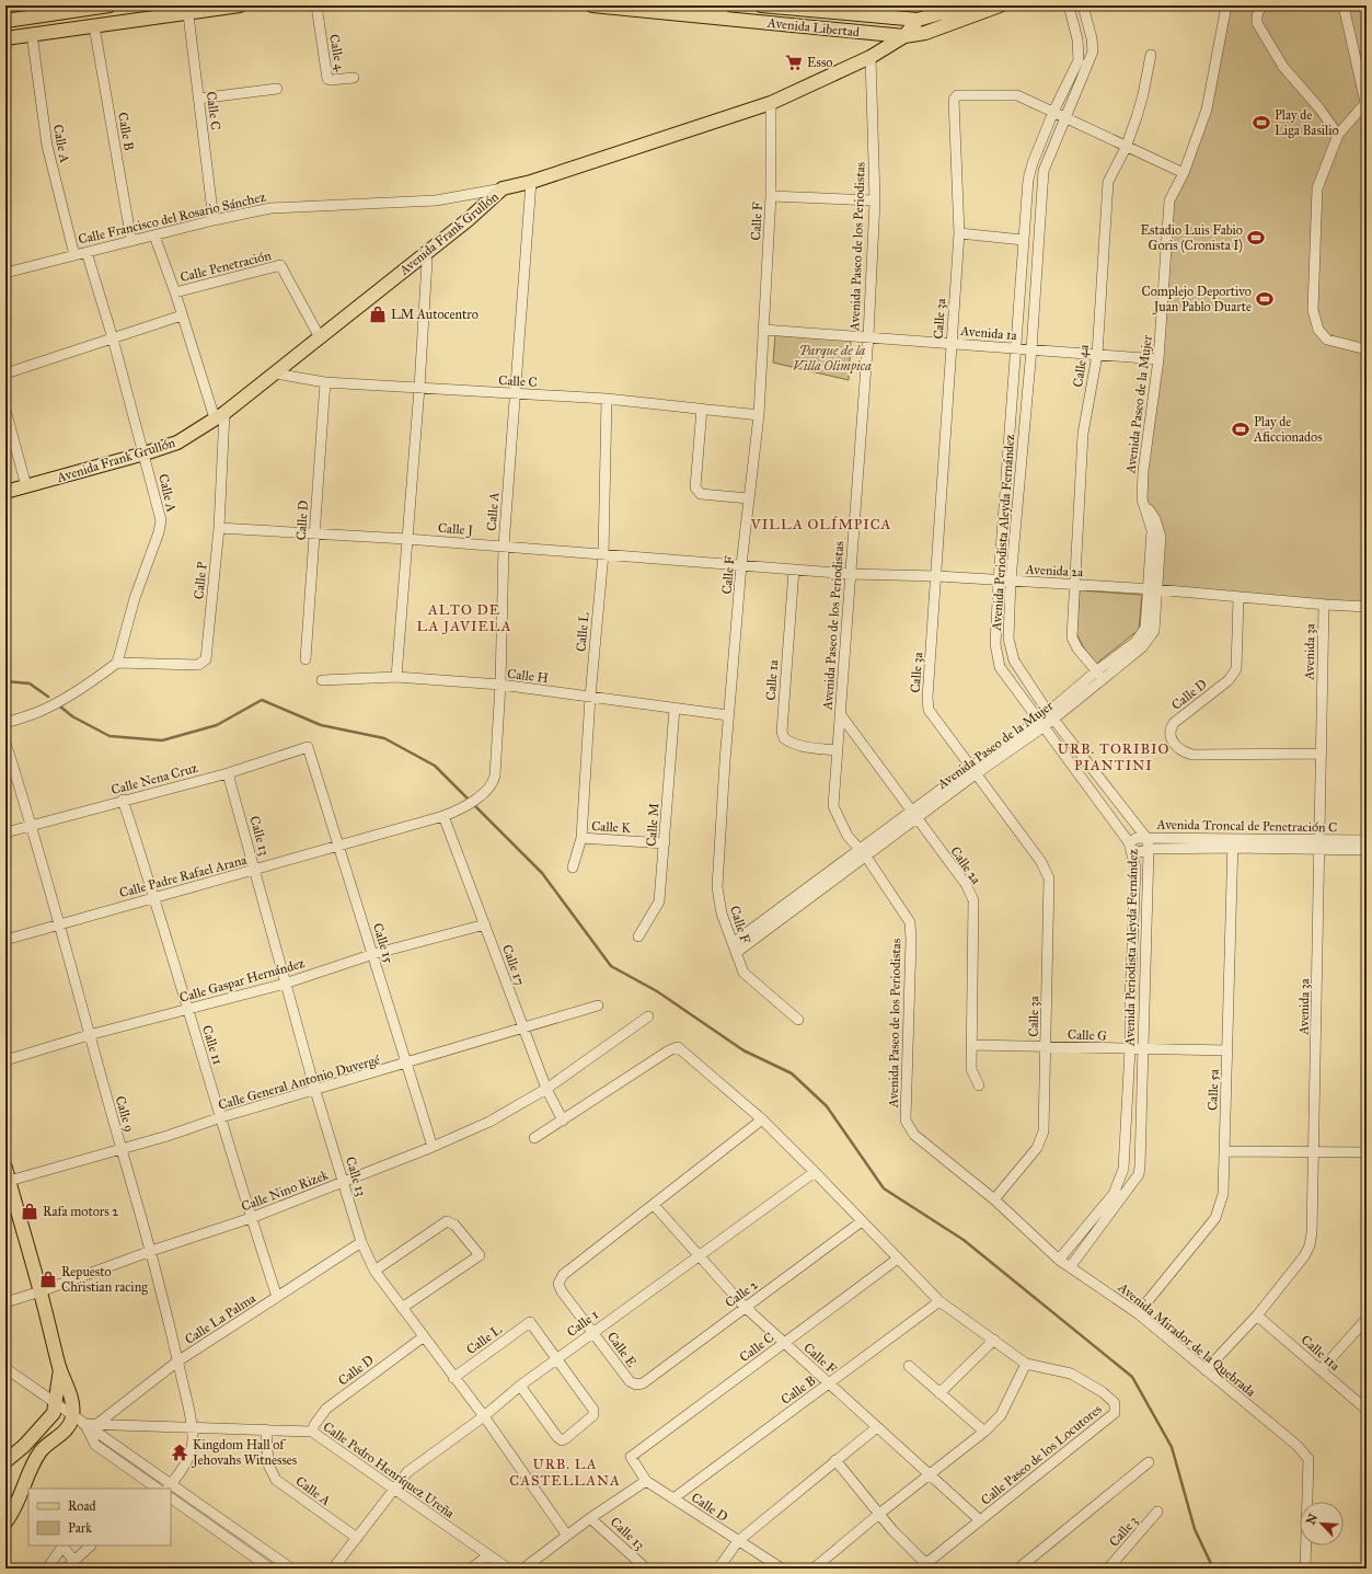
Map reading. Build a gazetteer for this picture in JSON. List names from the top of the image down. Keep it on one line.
{"streets":{"main road":["Avenida Libertad","Avenida Frank Grullón"],"street":["Calle 4","Calle C","Calle B","Calle A","Calle Francisco del Rosario Sánchez","Calle F","Avenida Paseo de los Periodistas","Calle Penetración","Calle 3a","Avenida 1a","Calle 4a","Avenida Paseo de la Mujer","Calle D","Calle J","Avenida Periodista Aleyda Fernández","Avenida 2a","Calle P","Calle L","Avenida 3a","Calle H","Calle 1a","Calle Nena Cruz","Calle M","Avenida Troncal de Penetración C","Calle K","Calle 13","Calle 2a","Calle Padre Rafael Arana","Calle 15","Calle 17","Calle Gaspar Hernández","Calle G","Calle 11","Calle General Antonio Duvergé","Calle 5a","Calle 9","Calle Nino Rizek","Calle 2","Calle La Palma","Calle 1","Avenida Mirador de la Quebrada","Calle E","Calle 11a","Calle Paseo de los Locutores","Calle Pedro Henríquez Ureña","Calle 3"]},"crossings":[["Avenida Libertad","Avenida Frank Grullón"],["Calle C","Calle A"],["Calle C","Calle Francisco del Rosario Sánchez"],["Calle C","Calle F"],["Calle C","Avenida Frank Grullón"],["Calle C","Calle D"],["Calle C","Calle L"],["Calle B","Calle Francisco del Rosario Sánchez"],["Calle B","Calle F"],["Calle B","Calle D"],["Calle A","Calle Francisco del Rosario Sánchez"],["Calle A","Avenida Frank Grullón"],["Calle A","Calle J"],["Calle A","Calle P"],["Calle A","Calle H"],["Calle A","Calle Padre Rafael Arana"],["Calle A","Calle 17"],["Calle A","Calle 1"],["Calle A","Calle Pedro Henríquez Ureña"],["Calle Francisco del Rosario Sánchez","Avenida Frank Grullón"],["Calle F","Avenida Frank Grullón"],["Calle F","Avenida 1a"],["Calle F","Avenida Paseo de la Mujer"],["Calle F","Calle J"],["Calle F","Avenida 2a"],["Calle F","Calle H"],["Calle F","Calle 2"],["Calle F","Calle 1"],["Calle F","Calle E"],["Calle F","Calle Paseo de los Locutores"],["Avenida Frank Grullón","Avenida Paseo de los Periodistas"],["Avenida Frank Grullón","Calle Penetración"],["Avenida Frank Grullón","Calle P"],["Avenida Paseo de los Periodistas","Avenida 1a"],["Avenida Paseo de los Periodistas","Avenida Paseo de la Mujer"],["Avenida Paseo de los Periodistas","Avenida 2a"],["Avenida Paseo de los Periodistas","Calle 1a"],["Avenida Paseo de los Periodistas","Calle 2a"],["Avenida Paseo de los Periodistas","Avenida Mirador de la Quebrada"],["Calle 3a","Avenida 1a"],["Calle 3a","Avenida Paseo de la Mujer"],["Calle 3a","Avenida Periodista Aleyda Fernández"],["Calle 3a","Avenida 2a"],["Calle 3a","Calle G"],["Calle 3a","Avenida Mirador de la Quebrada"],["Avenida 1a","Calle 4a"],["Avenida 1a","Avenida Paseo de la Mujer"],["Avenida 1a","Avenida Periodista Aleyda Fernández"],["Calle 4a","Avenida Paseo de la Mujer"],["Calle 4a","Avenida 2a"],["Avenida Paseo de la Mujer","Avenida Periodista Aleyda Fernández"],["Avenida Paseo de la Mujer","Avenida 2a"],["Avenida Paseo de la Mujer","Calle 2a"],["Calle D","Calle J"],["Calle D","Avenida 2a"],["Calle D","Avenida 3a"],["Calle D","Calle 13"],["Calle D","Calle Pedro Henríquez Ureña"],["Calle J","Avenida 2a"],["Calle J","Calle P"],["Calle J","Calle L"],["Avenida Periodista Aleyda Fernández","Avenida 2a"],["Avenida Periodista Aleyda Fernández","Avenida Troncal de Penetración C"],["Avenida Periodista Aleyda Fernández","Calle G"],["Avenida Periodista Aleyda Fernández","Avenida Mirador de la Quebrada"],["Avenida 2a","Avenida 3a"],["Avenida 2a","Calle 1a"],["Calle L","Calle H"],["Calle L","Calle K"],["Calle L","Calle 13"],["Calle L","Calle 1"],["Avenida 3a","Avenida Troncal de Penetración C"],["Avenida 3a","Avenida Mirador de la Quebrada"],["Avenida 3a","Calle 11a"],["Calle H","Calle M"],["Calle Nena Cruz","Calle 13"],["Calle Nena Cruz","Calle 15"],["Calle Nena Cruz","Calle 11"],["Calle Nena Cruz","Calle 9"],["Calle M","Calle K"],["Avenida Troncal de Penetración C","Calle 5a"],["Calle 13","Calle Padre Rafael Arana"],["Calle 13","Calle Gaspar Hernández"],["Calle 13","Calle General Antonio Duvergé"],["Calle 13","Calle Nino Rizek"],["Calle 13","Calle La Palma"],["Calle 13","Calle 1"],["Calle 2a","Calle G"],["Calle Padre Rafael Arana","Calle 15"],["Calle Padre Rafael Arana","Calle 17"],["Calle Padre Rafael Arana","Calle 11"],["Calle Padre Rafael Arana","Calle 9"],["Calle 15","Calle Gaspar Hernández"],["Calle 15","Calle General Antonio Duvergé"],["Calle 15","Calle Nino Rizek"],["Calle 17","Calle Gaspar Hernández"],["Calle 17","Calle General Antonio Duvergé"],["Calle 17","Calle Nino Rizek"],["Calle Gaspar Hernández","Calle 11"],["Calle Gaspar Hernández","Calle 9"],["Calle G","Calle 5a"],["Calle 11","Calle General Antonio Duvergé"],["Calle 11","Calle Nino Rizek"],["Calle 11","Calle La Palma"],["Calle General Antonio Duvergé","Calle 9"],["Calle 5a","Avenida Mirador de la Quebrada"],["Calle 9","Calle Nino Rizek"],["Calle 9","Calle La Palma"],["Calle 9","Calle Pedro Henríquez Ureña"],["Calle 2","Calle E"],["Calle La Palma","Calle Pedro Henríquez Ureña"],["Calle 1","Calle E"],["Calle 1","Calle Pedro Henríquez Ureña"]],"districts":["VILLA OLÍMPICA","ALTO DE LA JAVIELA","URB. TORIBIO PIANTINI","URB. LA CASTELLANA"],"parks":["Parque de la Villa Olimpica"],"places":{"supermarket":["Esso"],"sports":["Play de Liga Basilio","Estadio Luis Fabio Goris (Cronista I)","Complejo Deportivo Juan Pablo Duarte","Play de Aficcionados"],"shop":["LM Autocentro","Rafa motors 2","Repuesto Christian racing"],"temple":["Kingdom Hall of Jehovahs Witnesses"]},"legend":["Road","Park"],"north":"top left"}
